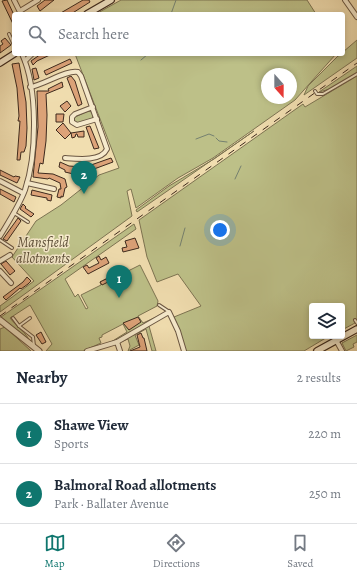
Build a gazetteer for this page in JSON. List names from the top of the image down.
{
  "parks": ["Mansfield allotments"],
  "north": "bottom",
  "page": {
    "search": "Search here",
    "pins": ["2", "1"],
    "heading": ["Nearby", "2 results"],
    "list": [
      {
        "mark": "1",
        "name": "Shawe View",
        "note": "Sports",
        "value": "220 m"
      },
      {
        "mark": "2",
        "name": "Balmoral Road allotments",
        "note": "Park · Ballater Avenue",
        "value": "250 m"
      }
    ],
    "nav": ["Map", "Directions", "Saved"]
  }
}
